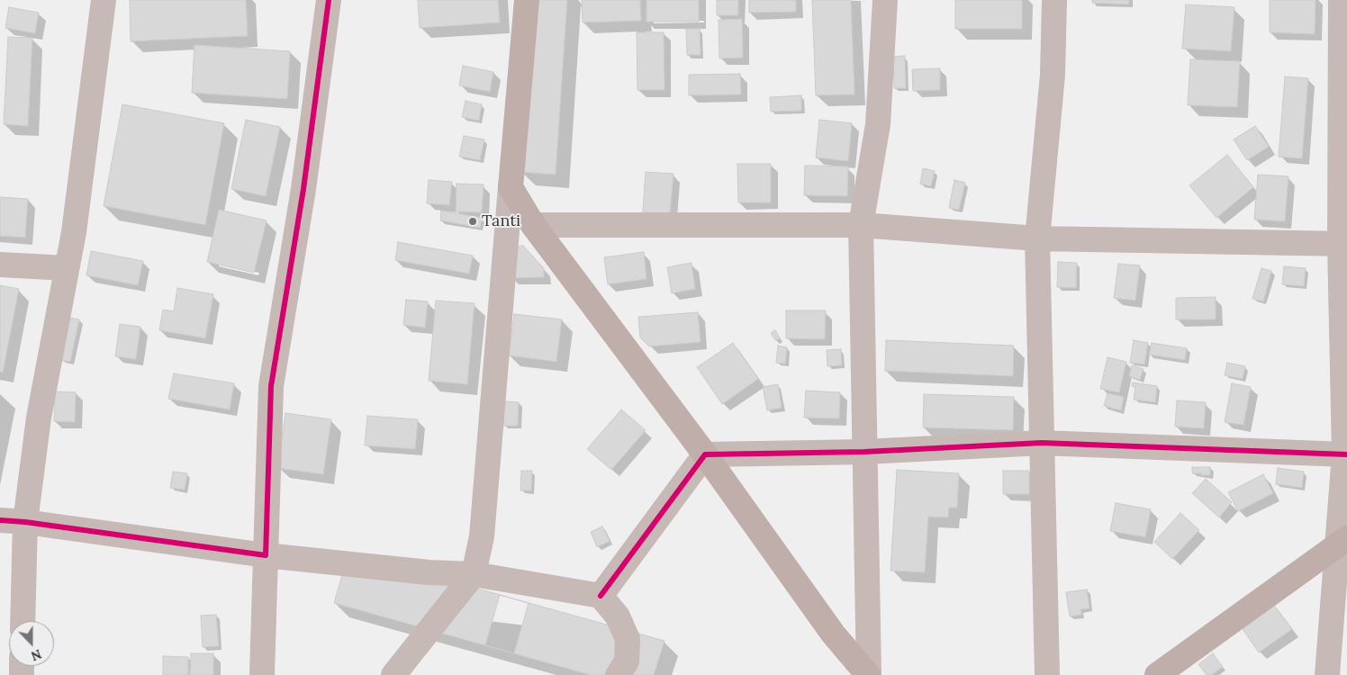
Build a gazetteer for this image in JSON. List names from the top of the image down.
{
  "places": ["Tanti"],
  "north": "bottom"
}
